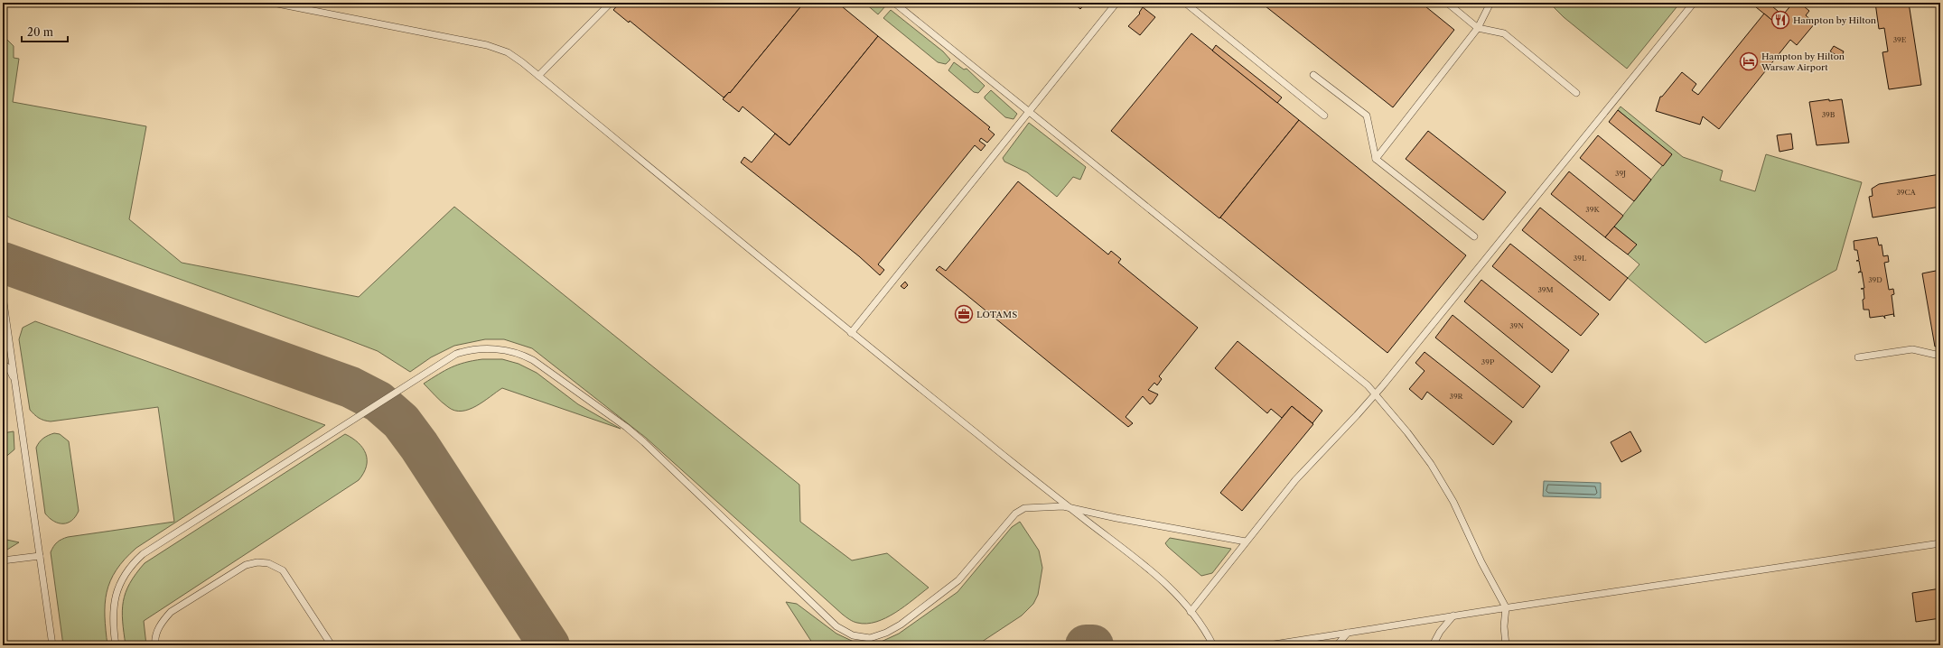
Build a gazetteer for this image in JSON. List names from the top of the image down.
{
  "places": {
    "restaurant": ["Hampton by Hilton"],
    "hotel": ["Hampton by Hilton Warsaw Airport"],
    "office": ["LOTAMS"]
  },
  "house_numbers": [
    "39E",
    "39B",
    "39J",
    "39CA",
    "39K",
    "39L",
    "39D",
    "39M",
    "39N",
    "39P",
    "39R"
  ],
  "scale_bar": "20 m"
}
